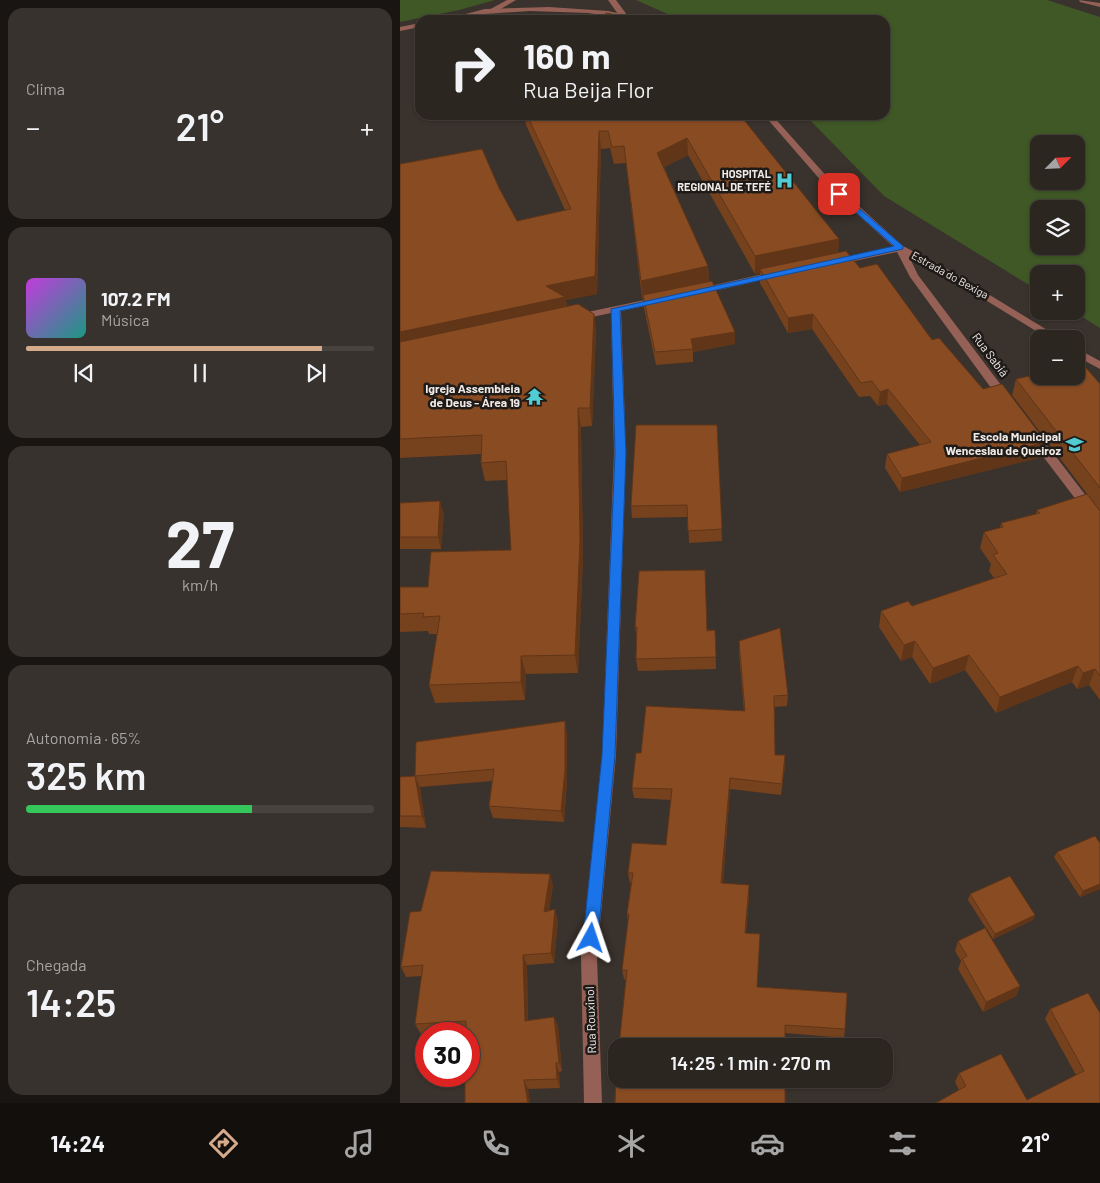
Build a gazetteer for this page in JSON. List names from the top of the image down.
{
  "streets": {
    "street": ["Estrada do Bexiga", "Rua Sabiá", "Rua Rouxinol"]
  },
  "crossings": [
    ["Estrada do Bexiga", "Rua Sabiá"]
  ],
  "places": {
    "hospital": ["HOSPITAL REGIONAL DE TEFÉ"],
    "temple": ["Igreja Assembleia de Deus - Área 19"],
    "school or university": ["Escola Municipal Wenceslau de Queiroz"]
  },
  "north": "top right",
  "page": {
    "tile": [
      "Clima",
      ["27", "km/h"],
      ["Autonomia · 65%", "325 km"],
      ["Chegada", "14:25"]
    ],
    "turn": ["160 m", "Rua Beija Flor"],
    "heat": ["−", "21°", "+"],
    "map_buttons": ["+", "−"],
    "song": ["107.2 FM", "Música"],
    "limit": "30",
    "trip": "14:25 · 1 min · 270 m",
    "tabs": ["14:24", "21°"]
  }
}
